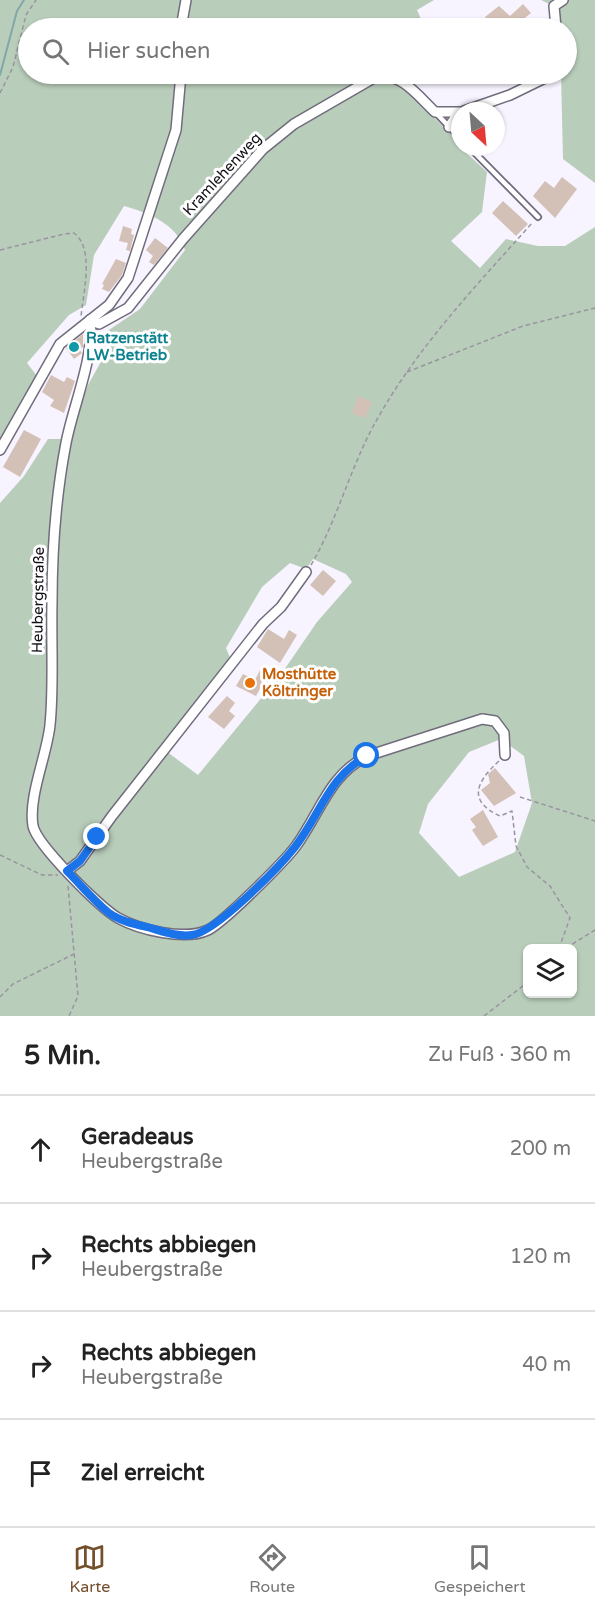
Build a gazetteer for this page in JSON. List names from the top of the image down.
{
  "streets": {
    "street": ["Kramlehenweg", "Heubergstraße"]
  },
  "crossings": [
    ["Kramlehenweg", "Heubergstraße"]
  ],
  "places": ["Ratzenstätt LW-Betrieb", "Mosthütte Költringer"],
  "north": "bottom right",
  "page": {
    "search": "Hier suchen",
    "heading": ["5 Min.", "Zu Fuß · 360 m"],
    "list": [
      ["Geradeaus", "Heubergstraße", "200 m"],
      ["Rechts abbiegen", "Heubergstraße", "120 m"],
      ["Rechts abbiegen", "Heubergstraße", "40 m"],
      "Ziel erreicht"
    ],
    "nav": ["Karte", "Route", "Gespeichert"]
  }
}
